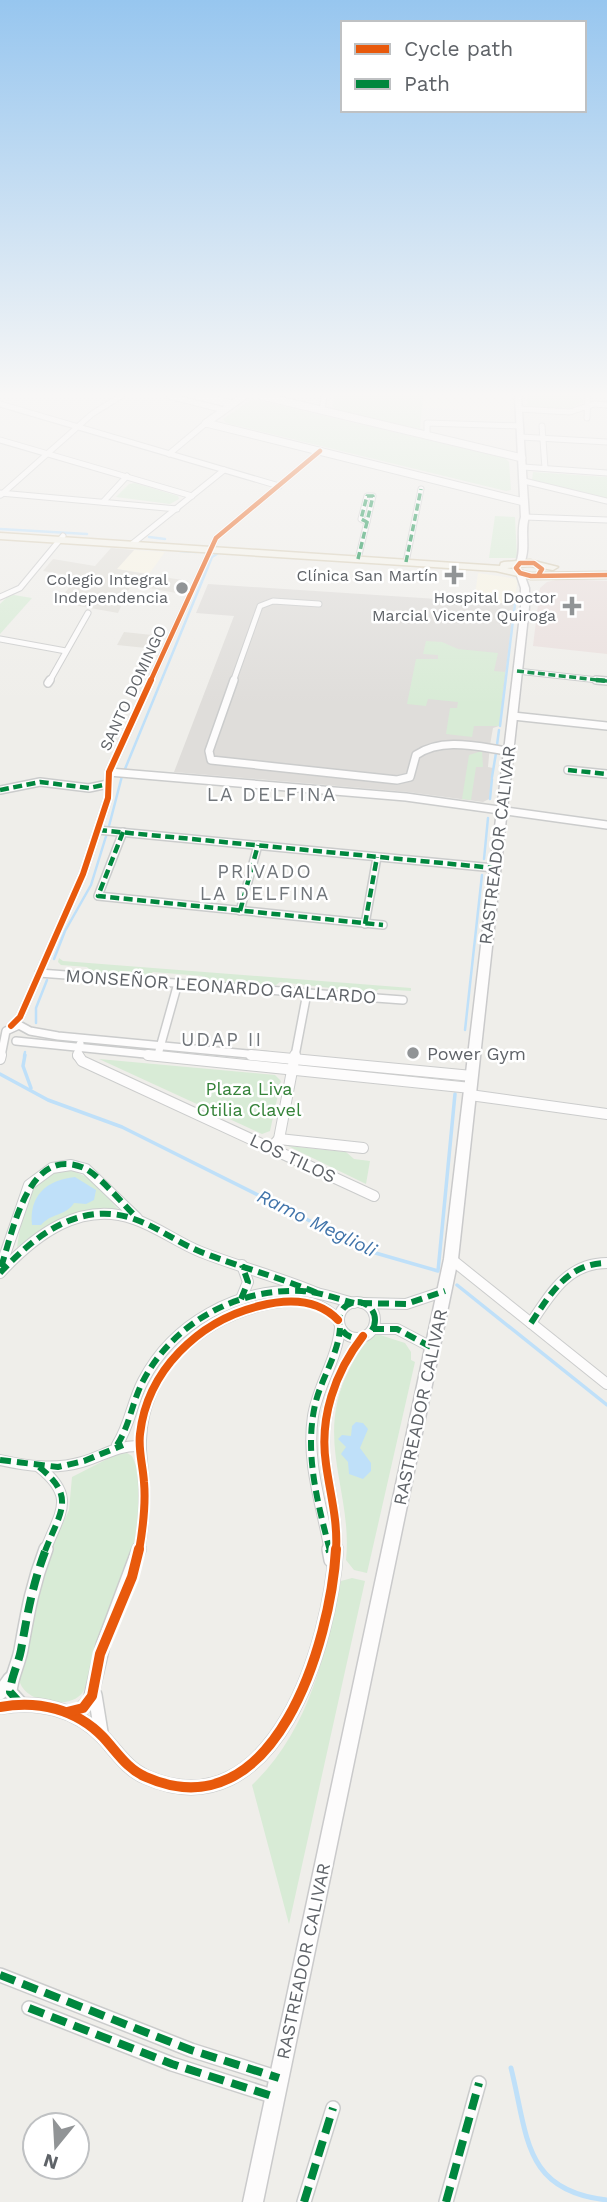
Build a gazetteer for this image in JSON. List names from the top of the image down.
{
  "streets": {
    "main road": ["RASTREADOR CALIVAR"],
    "street": ["SANTO DOMINGO", "MONSEÑOR LEONARDO GALLARDO", "LOS TILOS"]
  },
  "crossings": [
    ["SANTO DOMINGO", "MONSEÑOR LEONARDO GALLARDO"]
  ],
  "districts": ["LA DELFINA", "PRIVADO LA DELFINA", "UDAP II"],
  "water": ["Ramo Meglioli"],
  "parks": ["Plaza Liva Otilia Clavel"],
  "places": {
    "health": ["Clínica San Martín", "Hospital Doctor Marcial Vicente Quiroga"],
    "other": ["Colegio Integral Independencia", "Power Gym"]
  },
  "legend": ["Cycle path", "Path"],
  "north": "bottom"
}
